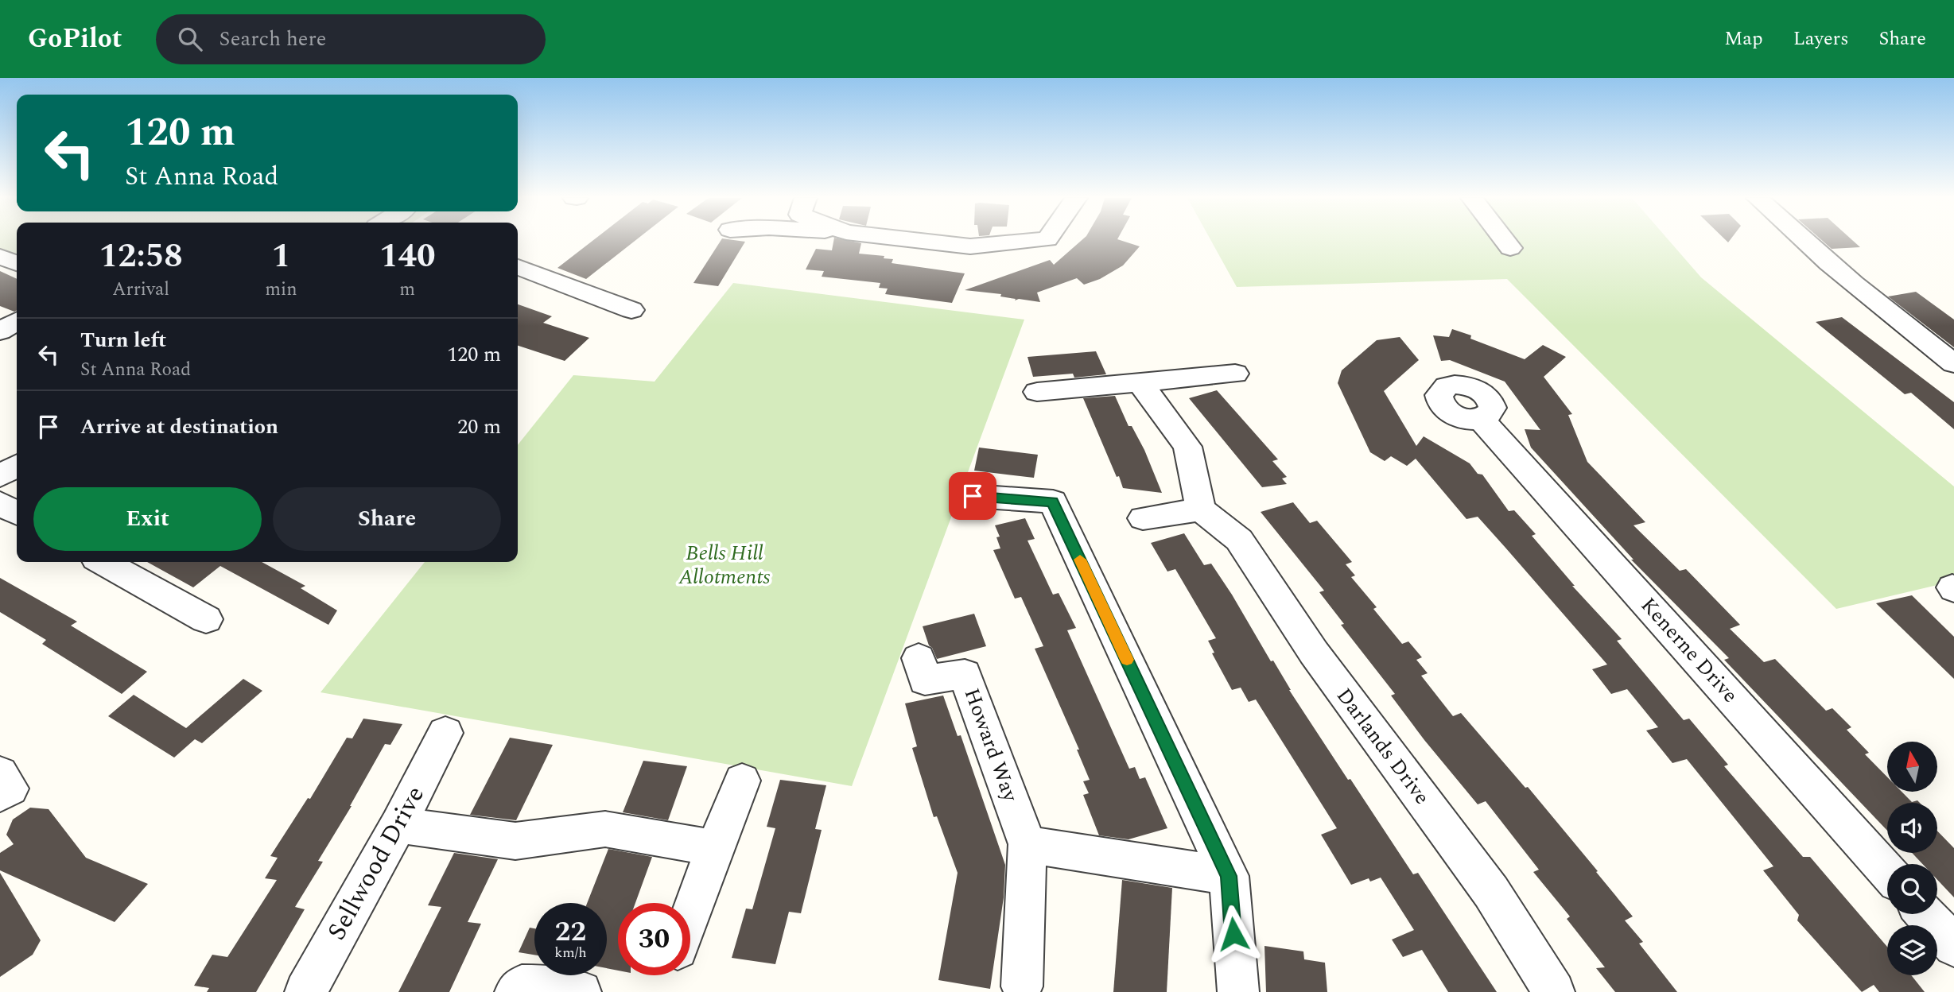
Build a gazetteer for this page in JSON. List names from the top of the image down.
{
  "streets": {
    "street": [
      "Kenerne Drive",
      "Howard Way",
      "Darlands Drive",
      "Sellwood Drive"
    ]
  },
  "parks": ["Bells Hill Allotments"],
  "north": "top",
  "page": {
    "header": "GoPilot",
    "search": "Search here",
    "nav": ["Map", "Layers", "Share"],
    "turn": ["120 m", "St Anna Road"],
    "eta": [
      "12:58",
      "Arrival",
      "1",
      "min",
      "140",
      "m"
    ],
    "list": [
      {
        "name": "Turn left",
        "note": "St Anna Road",
        "value": "120 m"
      },
      {
        "name": "Arrive at destination",
        "value": "20 m"
      }
    ],
    "buttons": ["Exit", "Share"],
    "speed": "22 km/h",
    "limit": "30"
  }
}
